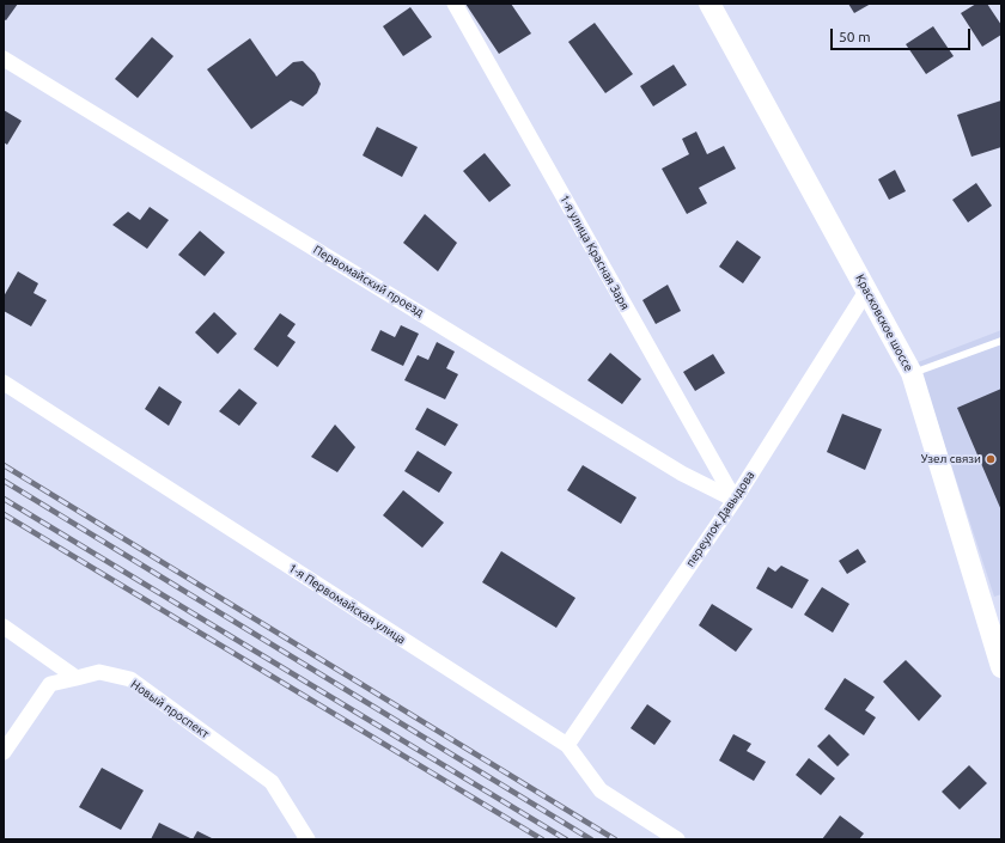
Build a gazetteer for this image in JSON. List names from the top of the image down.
{
  "streets": {
    "main road": ["Красковское шоссе"],
    "street": [
      "1-я улица Красная Заря",
      "Первомайский проезд",
      "переулок Давыдова",
      "1-я Первомайская улица",
      "Новый проспект"
    ]
  },
  "crossings": [
    ["1-я улица Красная Заря", "Первомайский проезд"],
    ["1-я улица Красная Заря", "переулок Давыдова"],
    ["Первомайский проезд", "переулок Давыдова"],
    ["Красковское шоссе", "переулок Давыдова"],
    ["переулок Давыдова", "1-я Первомайская улица"]
  ],
  "places": ["Узел связи"],
  "scale_bar": "50 m"
}
